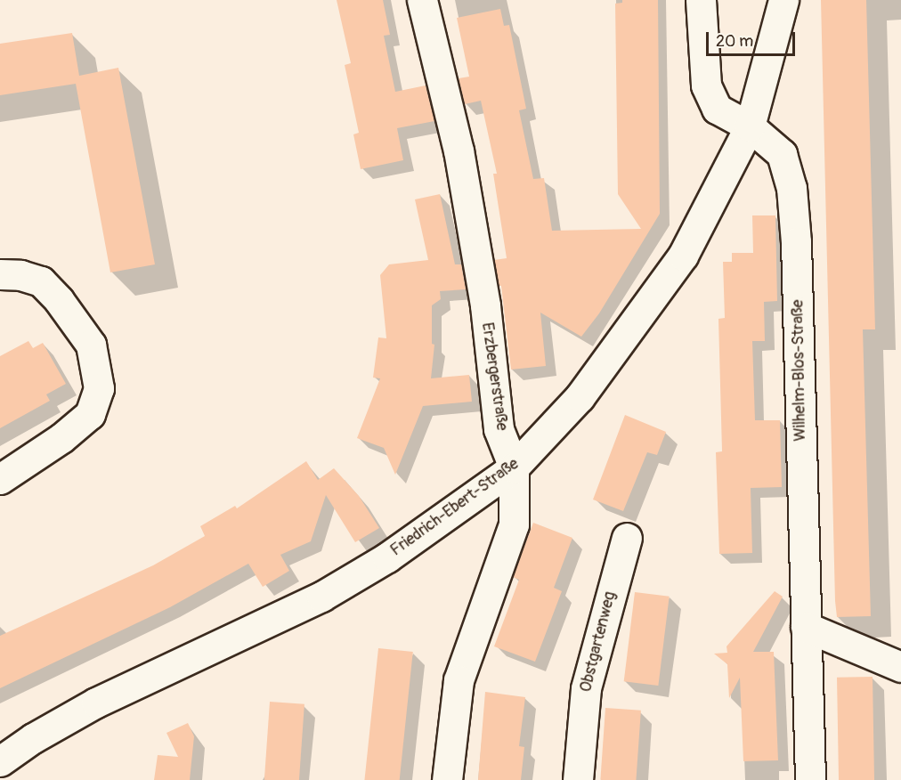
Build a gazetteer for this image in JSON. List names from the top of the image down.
{
  "streets": {
    "street": [
      "Wilhelm-Blos-Straße",
      "Erzbergerstraße",
      "Friedrich-Ebert-Straße",
      "Obstgartenweg"
    ]
  },
  "crossings": [
    ["Wilhelm-Blos-Straße", "Friedrich-Ebert-Straße"],
    ["Erzbergerstraße", "Friedrich-Ebert-Straße"]
  ],
  "scale_bar": "20 m"
}
